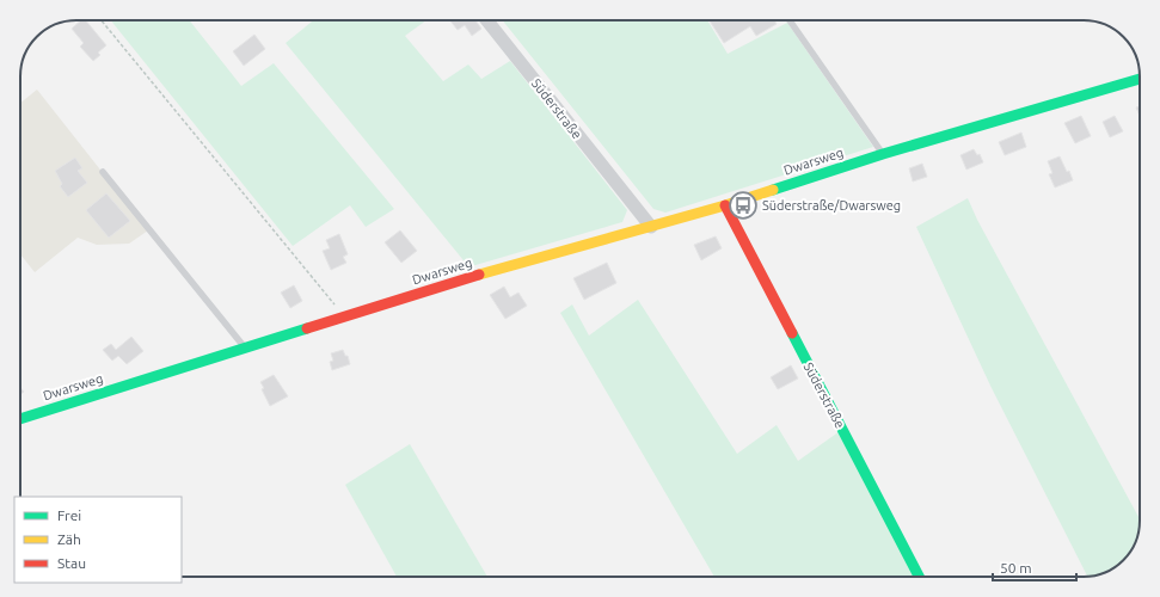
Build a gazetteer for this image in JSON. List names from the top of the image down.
{
  "streets": {
    "street": ["Süderstraße", "Dwarsweg"]
  },
  "crossings": [
    ["Süderstraße", "Dwarsweg"]
  ],
  "places": {
    "bus stop": ["Süderstraße/Dwarsweg"]
  },
  "legend": ["Frei", "Zäh", "Stau"],
  "scale_bar": "50 m"
}
